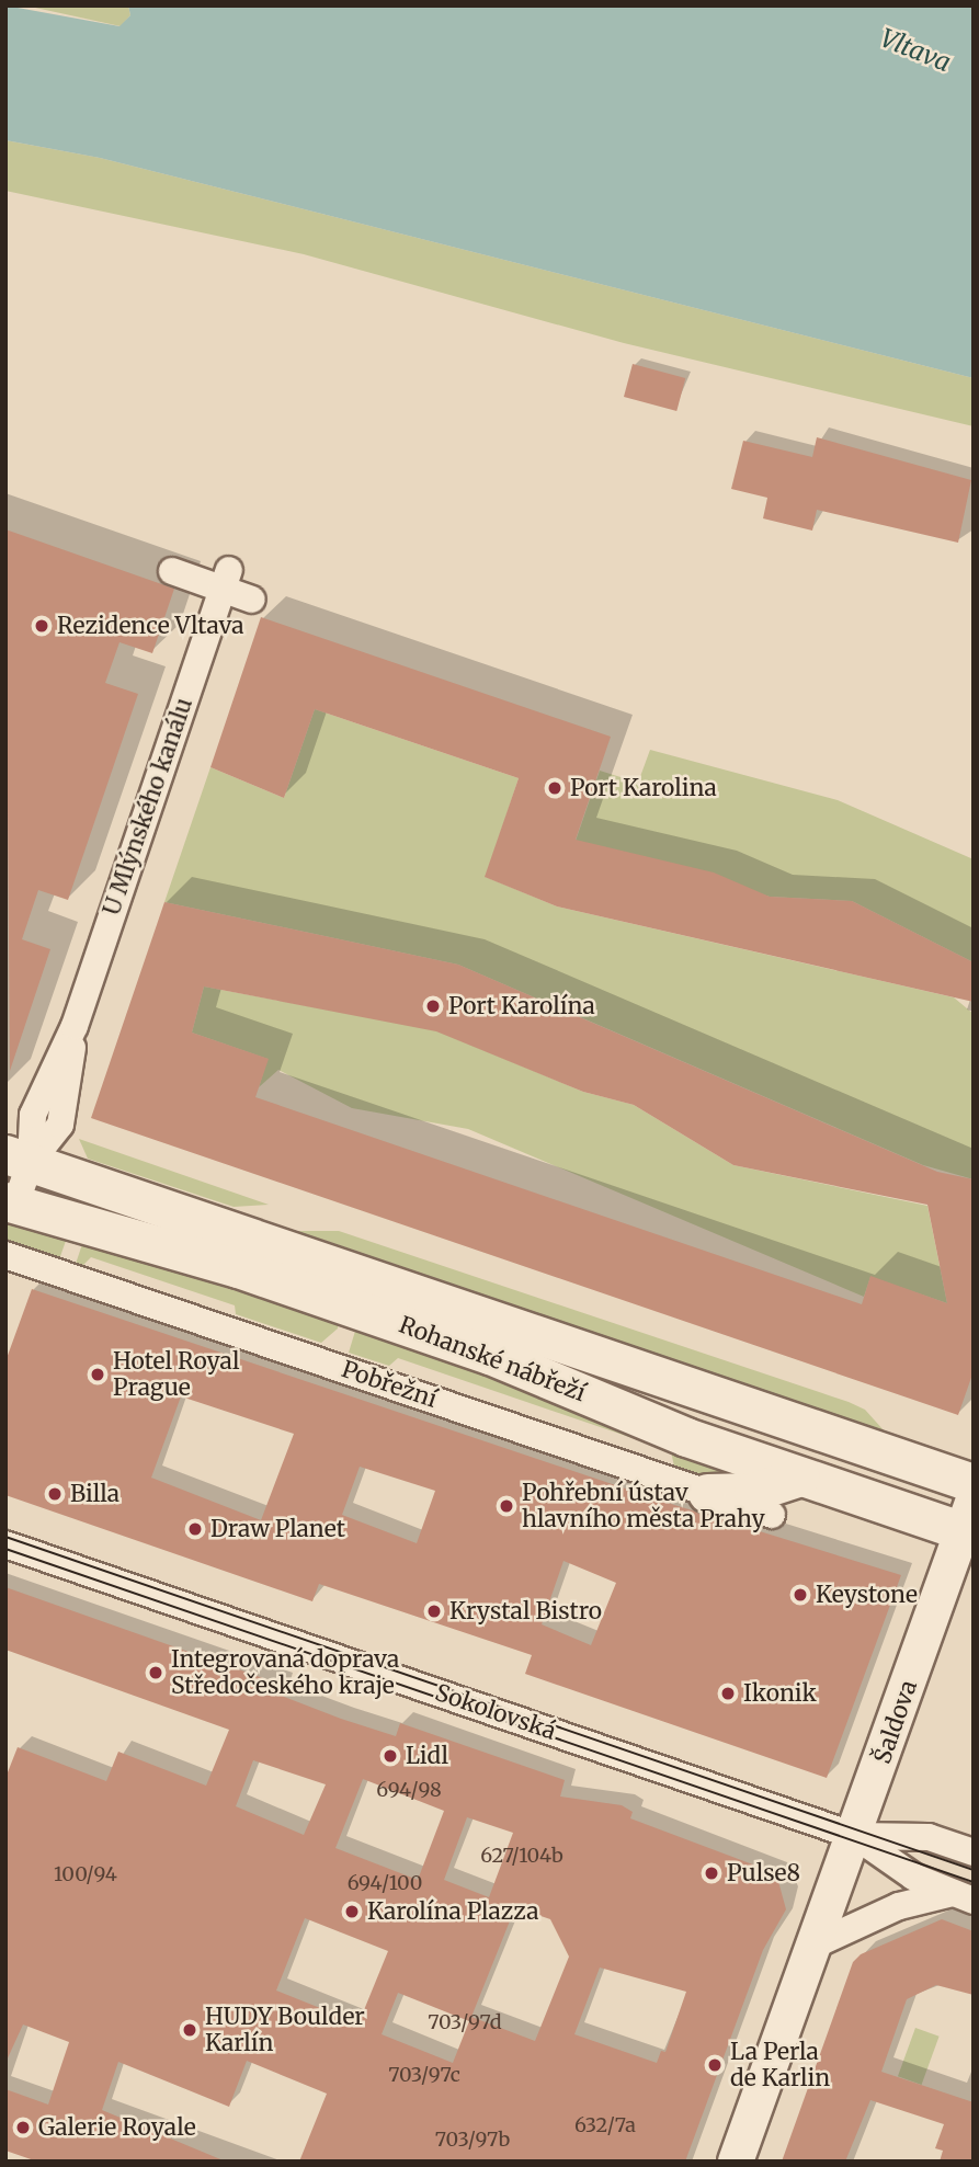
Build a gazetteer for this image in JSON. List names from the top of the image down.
{
  "streets": {
    "main road": ["Rohanské nábřeží"],
    "street": [
      "U Mlýnského kanálu",
      "Pobřežní",
      "Sokolovská",
      "Šaldova"
    ]
  },
  "crossings": [
    ["U Mlýnského kanálu", "Rohanské nábřeží"],
    ["Rohanské nábřeží", "Šaldova"],
    ["Sokolovská", "Šaldova"]
  ],
  "water": ["Vltava"],
  "places": [
    "Rezidence Vltava",
    "Port Karolina",
    "Port Karolína",
    "Hotel Royal Prague",
    "Billa",
    "Pohřební ústav hlavního města Prahy",
    "Draw Planet",
    "Keystone",
    "Krystal Bistro",
    "Integrovaná doprava Středočeského kraje",
    "Ikonik",
    "Lidl",
    "Pulse8",
    "Karolína Plazza",
    "HUDY Boulder Karlín",
    "La Perla de Karlin",
    "Galerie Royale"
  ],
  "house_numbers": [
    "694/98",
    "627/104b",
    "100/94",
    "694/100",
    "703/97d",
    "703/97c",
    "632/7a",
    "703/97b"
  ]
}
